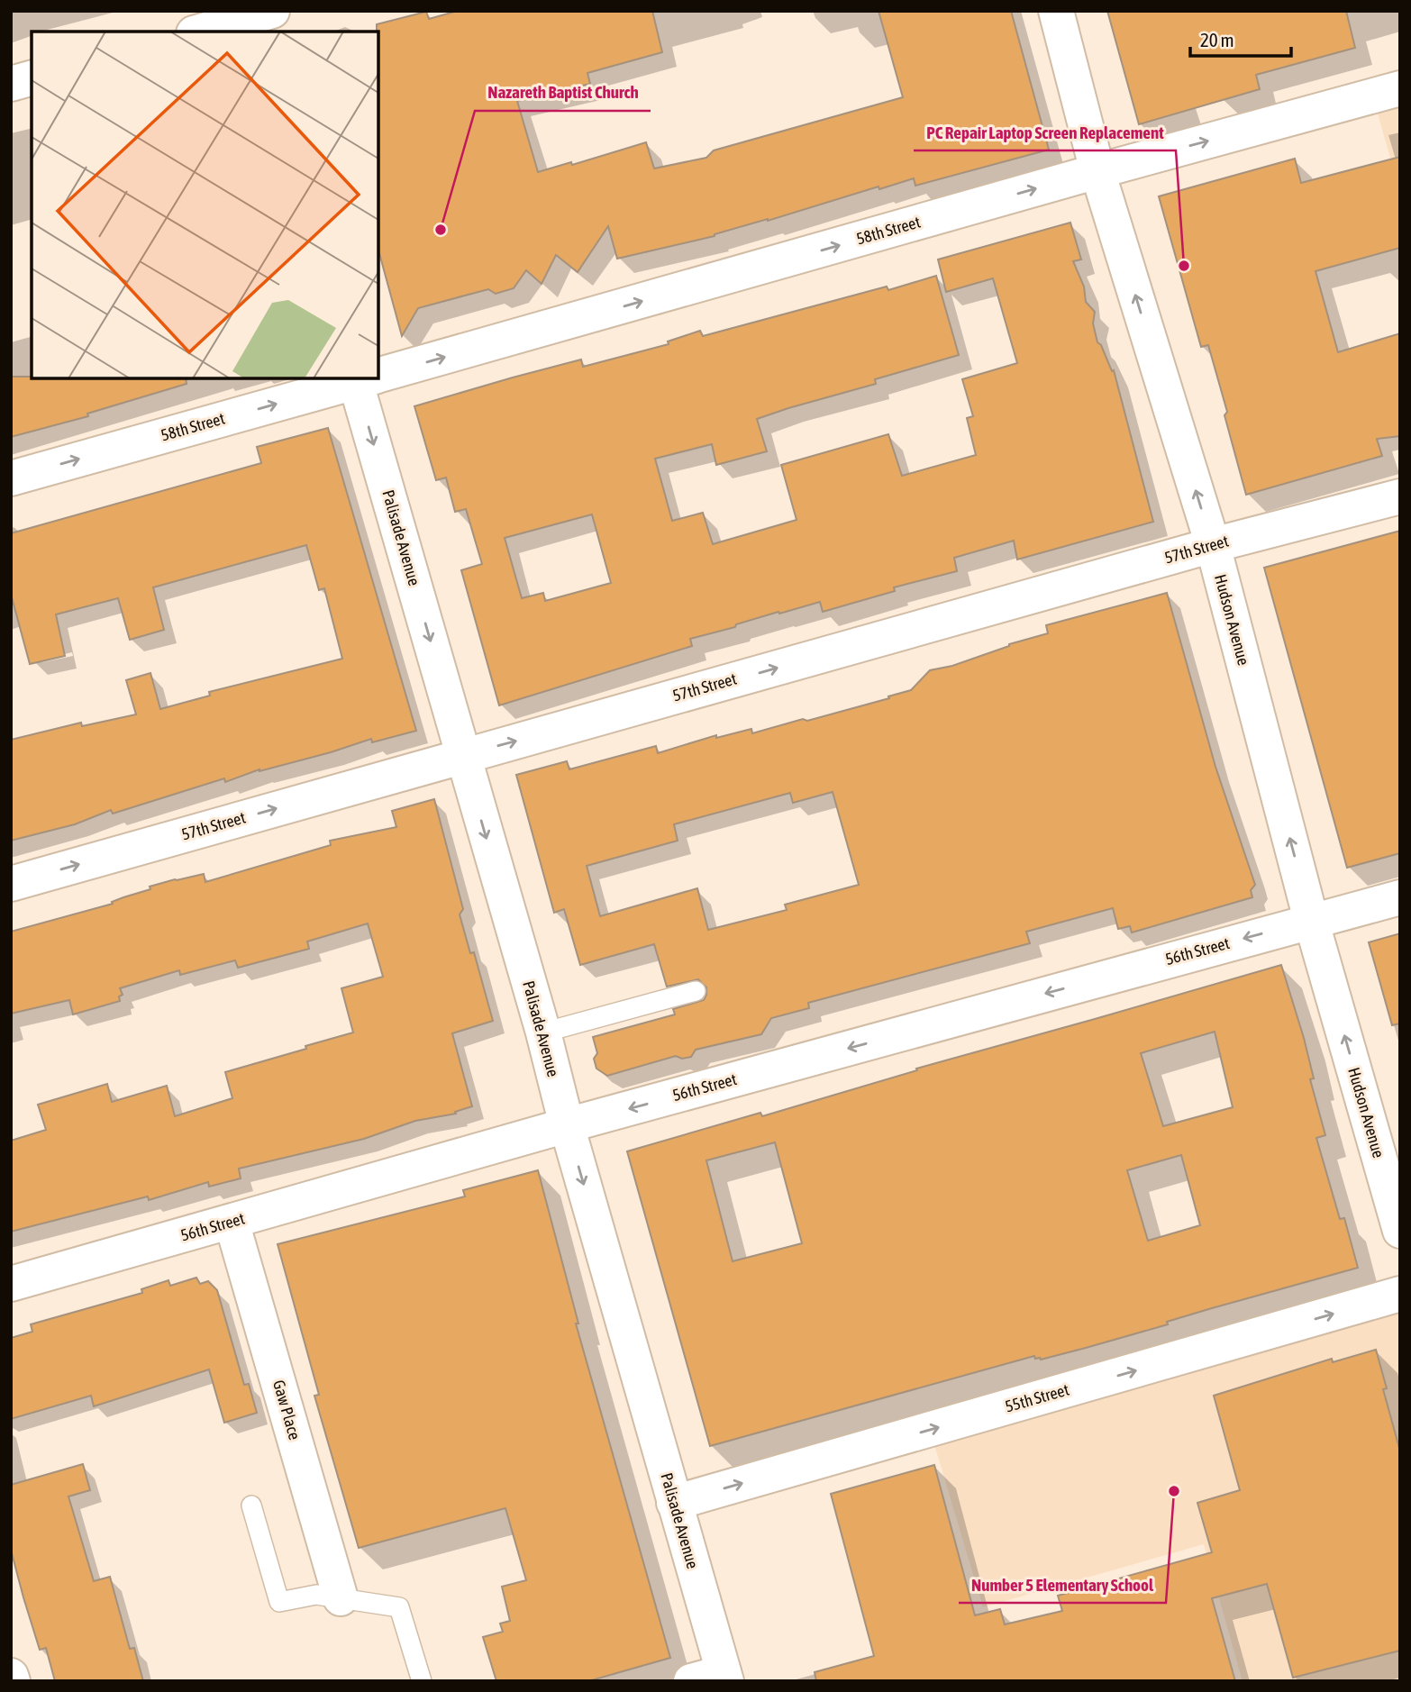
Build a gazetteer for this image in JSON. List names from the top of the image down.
{
  "streets": {
    "street": [
      "58th Street",
      "Palisade Avenue",
      "57th Street",
      "Hudson Avenue",
      "56th Street",
      "55th Street",
      "Gaw Place"
    ]
  },
  "crossings": [
    ["58th Street", "Palisade Avenue"],
    ["58th Street", "Hudson Avenue"],
    ["Palisade Avenue", "57th Street"],
    ["Palisade Avenue", "56th Street"],
    ["Palisade Avenue", "55th Street"],
    ["57th Street", "Hudson Avenue"],
    ["Hudson Avenue", "56th Street"],
    ["56th Street", "Gaw Place"]
  ],
  "one_way": [
    "58th Street",
    "Palisade Avenue",
    "57th Street",
    "Hudson Avenue",
    "56th Street",
    "55th Street"
  ],
  "places": ["Nazareth Baptist Church", "PC Repair Laptop Screen Replacement", "Number 5 Elementary School"],
  "scale_bar": "20 m"
}
